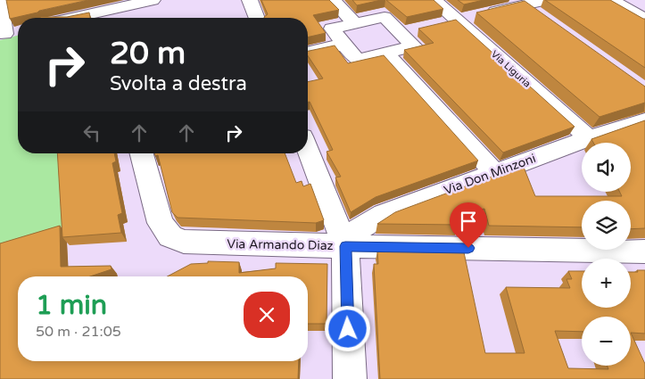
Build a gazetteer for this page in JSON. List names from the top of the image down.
{
  "streets": {
    "street": ["Via Liguria", "Via Don Minzoni", "Via Armando Diaz"]
  },
  "crossings": [
    ["Via Liguria", "Via Don Minzoni"],
    ["Via Don Minzoni", "Via Armando Diaz"]
  ],
  "page": {
    "turn": ["20 m", "Svolta a destra"],
    "map_buttons": ["+", "−"],
    "heading": ["1 min", "50 m · 21:05"]
  }
}
